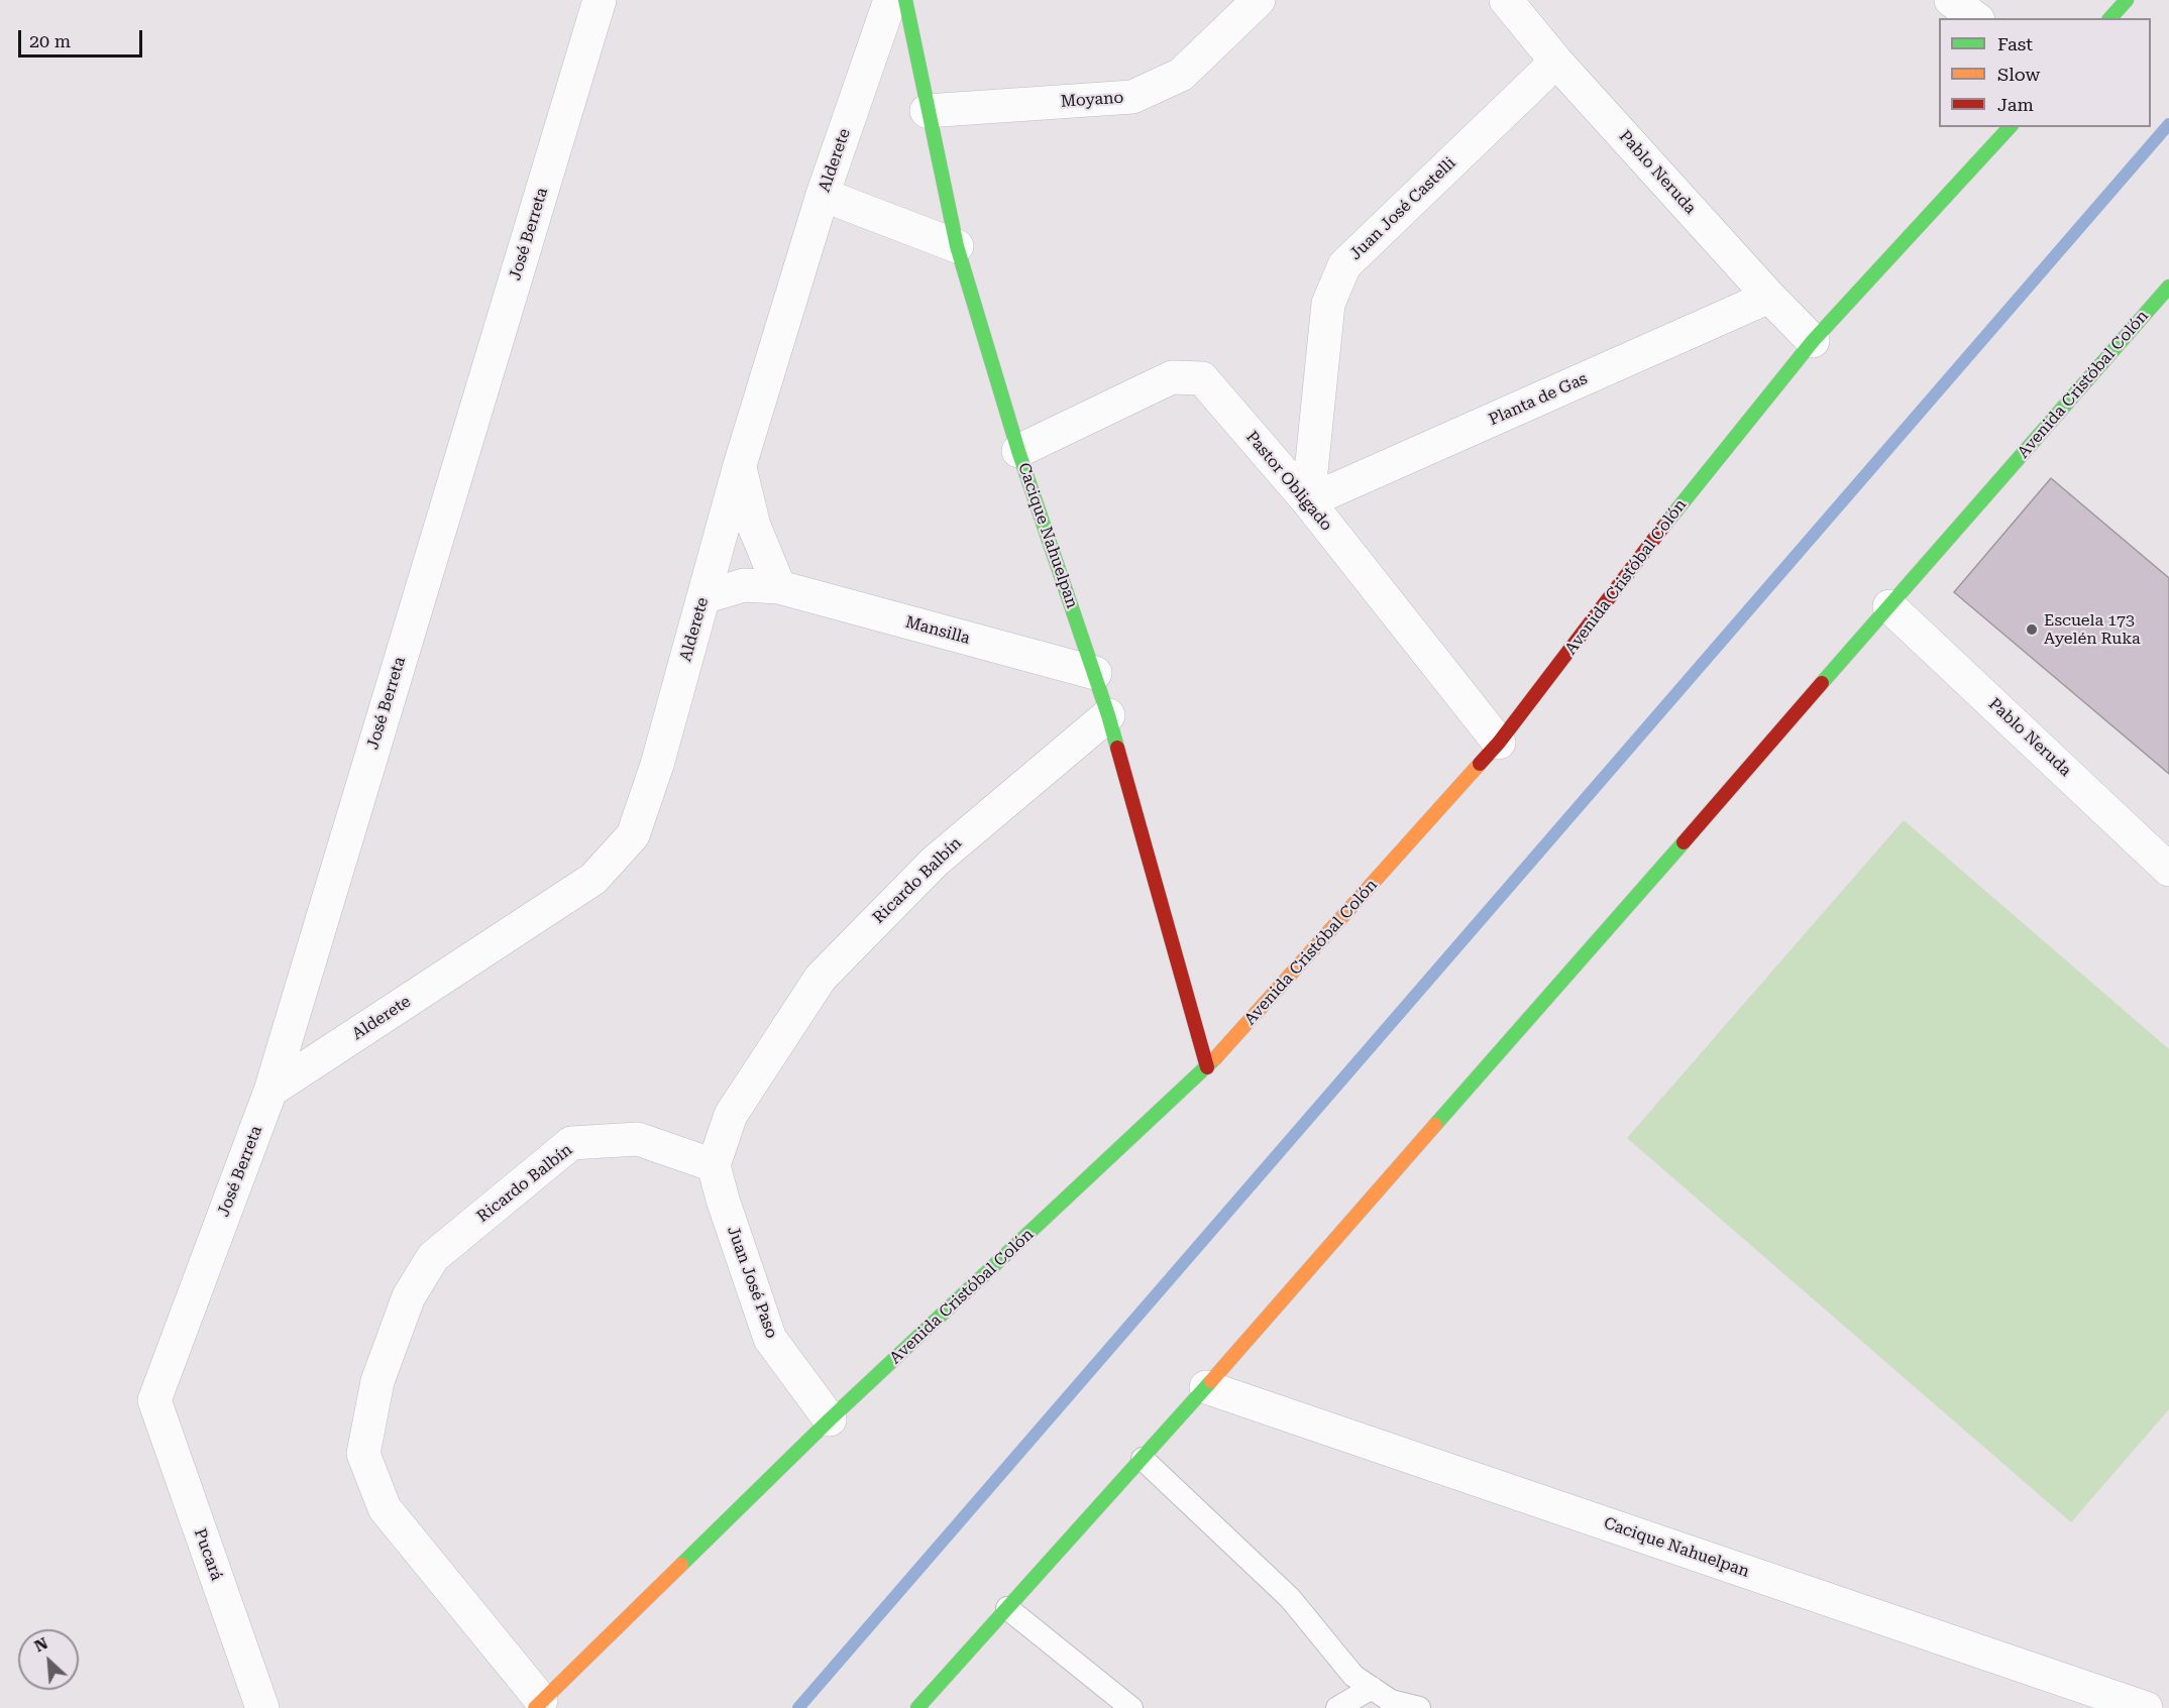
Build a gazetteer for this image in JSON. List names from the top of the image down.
{
  "streets": {
    "street": [
      "Moyano",
      "Alderete",
      "Pablo Neruda",
      "Juan José Castelli",
      "José Berreta",
      "Avenida Cristóbal Colón",
      "Planta de Gas",
      "Pastor Obligado",
      "Cacique Nahuelpan",
      "Mansilla",
      "Ricardo Balbín",
      "Juan José Paso",
      "Pucará"
    ]
  },
  "crossings": [
    ["Moyano", "Cacique Nahuelpan"],
    ["Alderete", "José Berreta"],
    ["Alderete", "Mansilla"],
    ["Pablo Neruda", "Juan José Castelli"],
    ["Pablo Neruda", "Avenida Cristóbal Colón"],
    ["Pablo Neruda", "Planta de Gas"],
    ["Juan José Castelli", "Planta de Gas"],
    ["Juan José Castelli", "Pastor Obligado"],
    ["José Berreta", "Pucará"],
    ["Avenida Cristóbal Colón", "Pastor Obligado"],
    ["Avenida Cristóbal Colón", "Cacique Nahuelpan"],
    ["Avenida Cristóbal Colón", "Ricardo Balbín"],
    ["Avenida Cristóbal Colón", "Juan José Paso"],
    ["Planta de Gas", "Pastor Obligado"],
    ["Pastor Obligado", "Cacique Nahuelpan"],
    ["Cacique Nahuelpan", "Mansilla"],
    ["Cacique Nahuelpan", "Ricardo Balbín"],
    ["Ricardo Balbín", "Juan José Paso"]
  ],
  "places": ["Escuela 173 Ayelén Ruka"],
  "legend": ["Fast", "Slow", "Jam"],
  "scale_bar": "20 m",
  "north": "top left"
}
